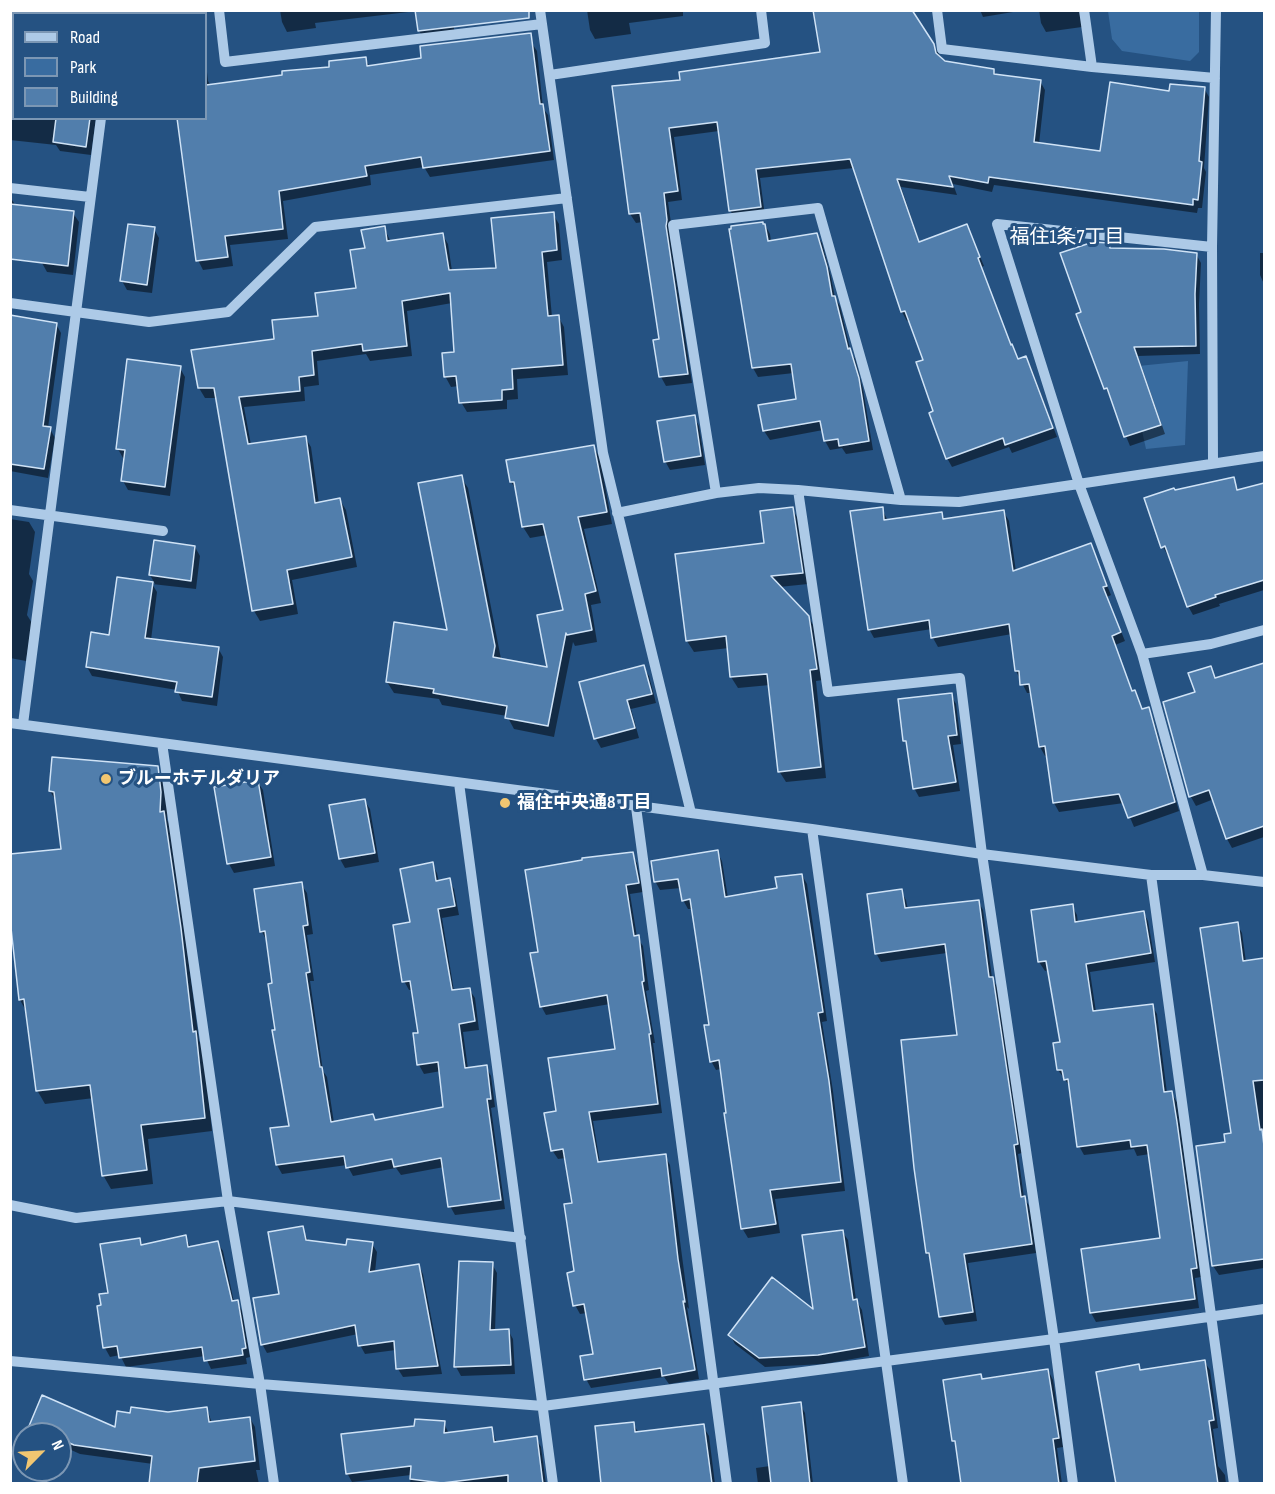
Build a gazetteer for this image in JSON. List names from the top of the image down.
{
  "districts": ["福住1条7丁目"],
  "places": ["ブルーホテルダリア", "福住中央通8丁目"],
  "legend": ["Road", "Park", "Building"],
  "north": "top right"
}
